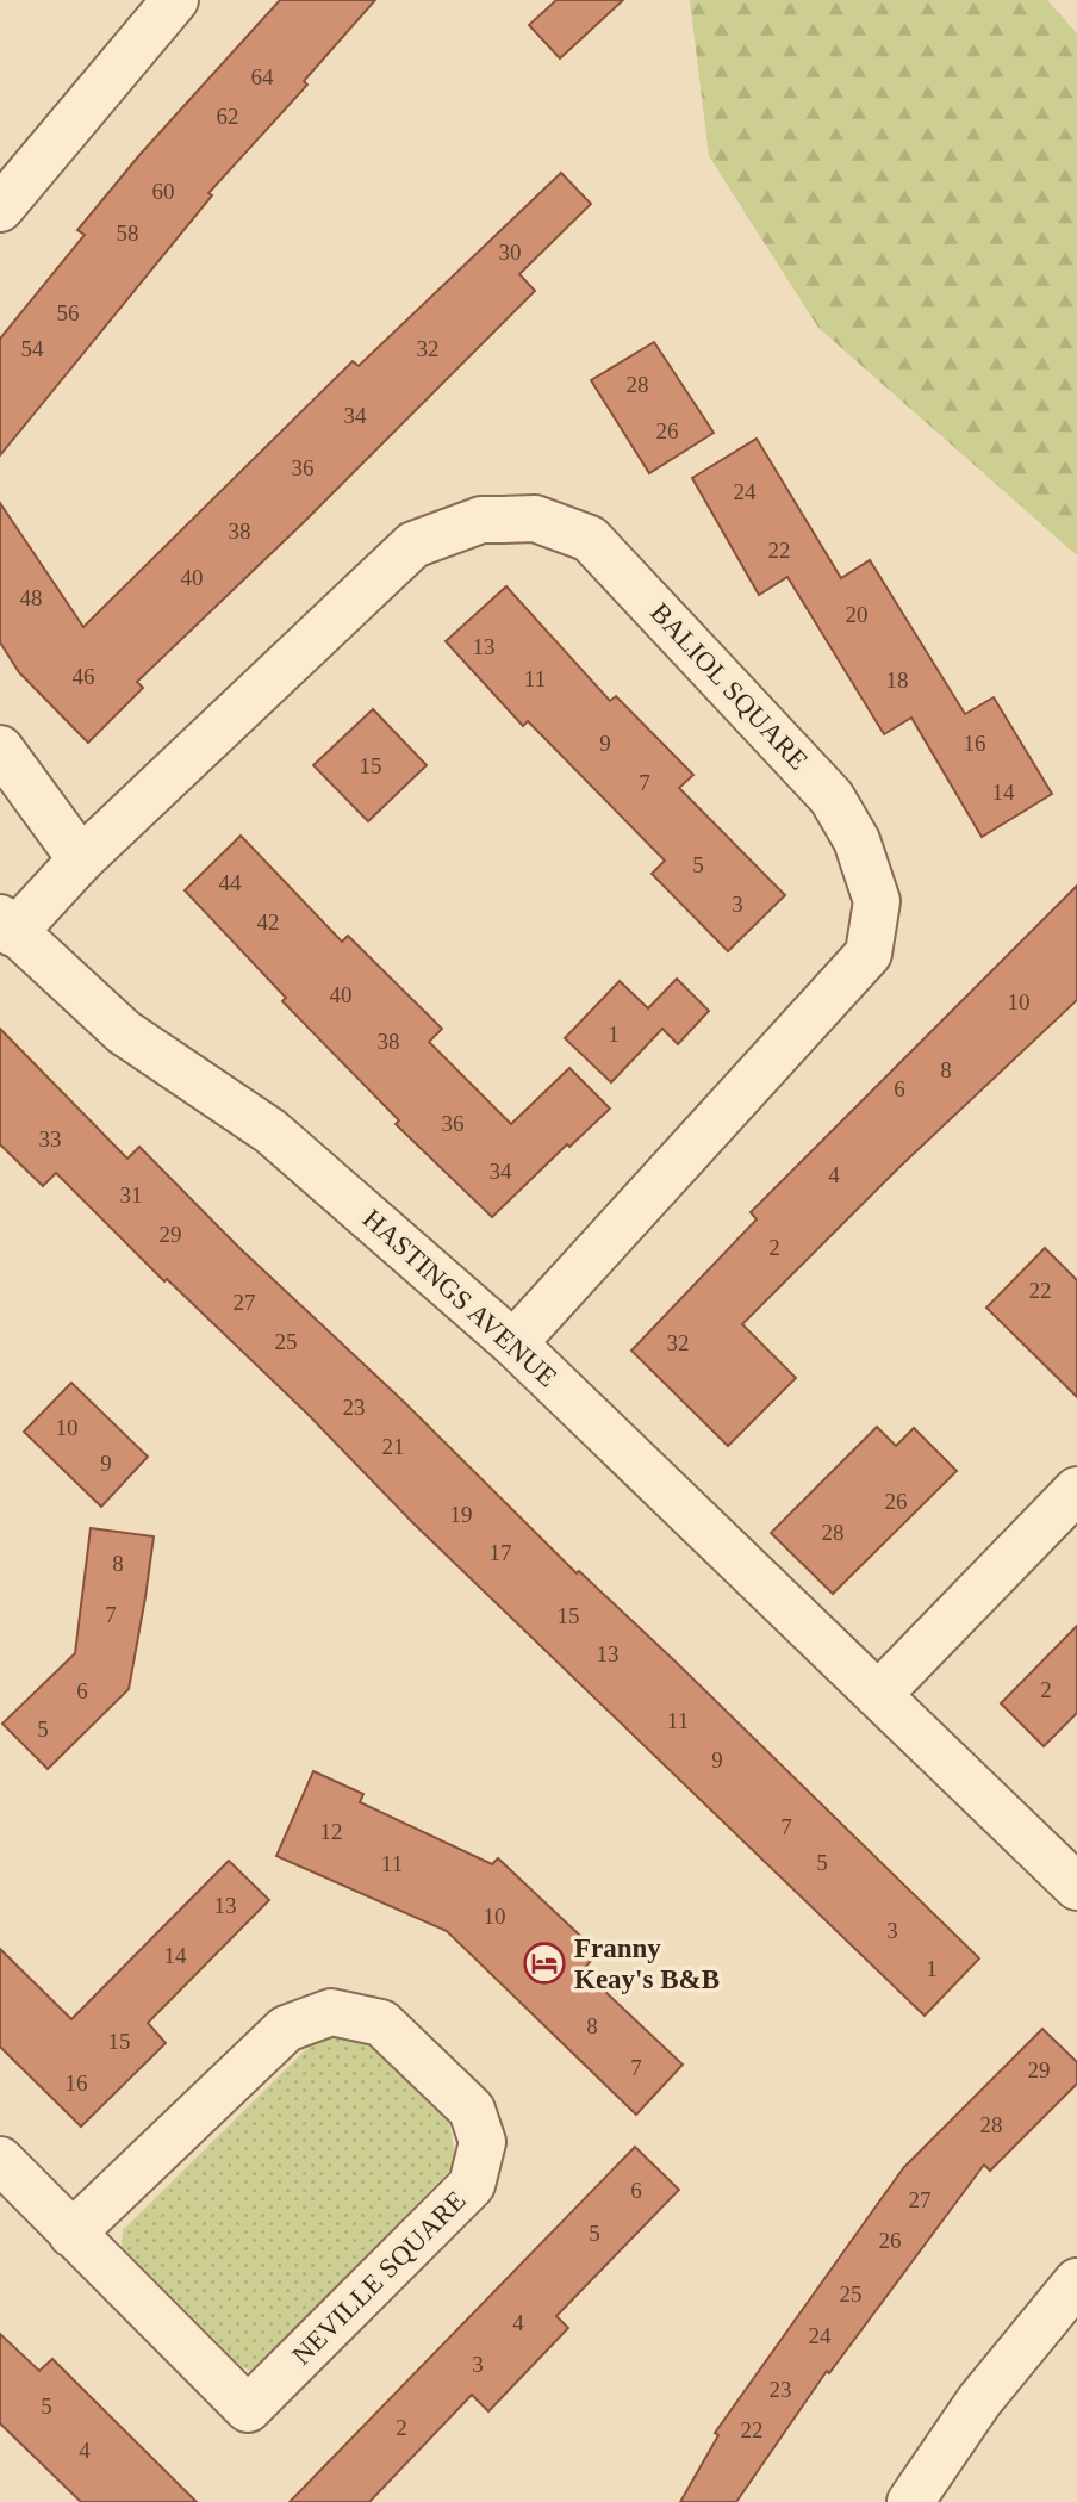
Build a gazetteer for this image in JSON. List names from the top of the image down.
{
  "streets": {
    "street": ["BALIOL SQUARE", "HASTINGS AVENUE", "NEVILLE SQUARE"]
  },
  "crossings": [
    ["BALIOL SQUARE", "HASTINGS AVENUE"]
  ],
  "places": {
    "hotel": ["Franny Keay's B&B"]
  },
  "house_numbers": [
    "64",
    "62",
    "60",
    "58",
    "30",
    "56",
    "54",
    "32",
    "28",
    "34",
    "26",
    "36",
    "24",
    "38",
    "22",
    "40",
    "48",
    "20",
    "13",
    "46",
    "11",
    "18",
    "9",
    "16",
    "15",
    "7",
    "14",
    "5",
    "44",
    "3",
    "42",
    "40",
    "10",
    "1",
    "38",
    "8",
    "6",
    "36",
    "33",
    "34",
    "4",
    "31",
    "29",
    "2",
    "22",
    "27",
    "25",
    "32",
    "23",
    "10",
    "21",
    "9",
    "26",
    "19",
    "28",
    "17",
    "8",
    "7",
    "15",
    "13",
    "2",
    "6",
    "11",
    "5",
    "9",
    "7",
    "12",
    "5",
    "11",
    "13",
    "10",
    "3",
    "14",
    "1",
    "8",
    "15",
    "7",
    "29",
    "16",
    "28",
    "6",
    "27",
    "5",
    "26",
    "25",
    "4",
    "24",
    "3",
    "23",
    "5",
    "2",
    "22",
    "4"
  ]
}
